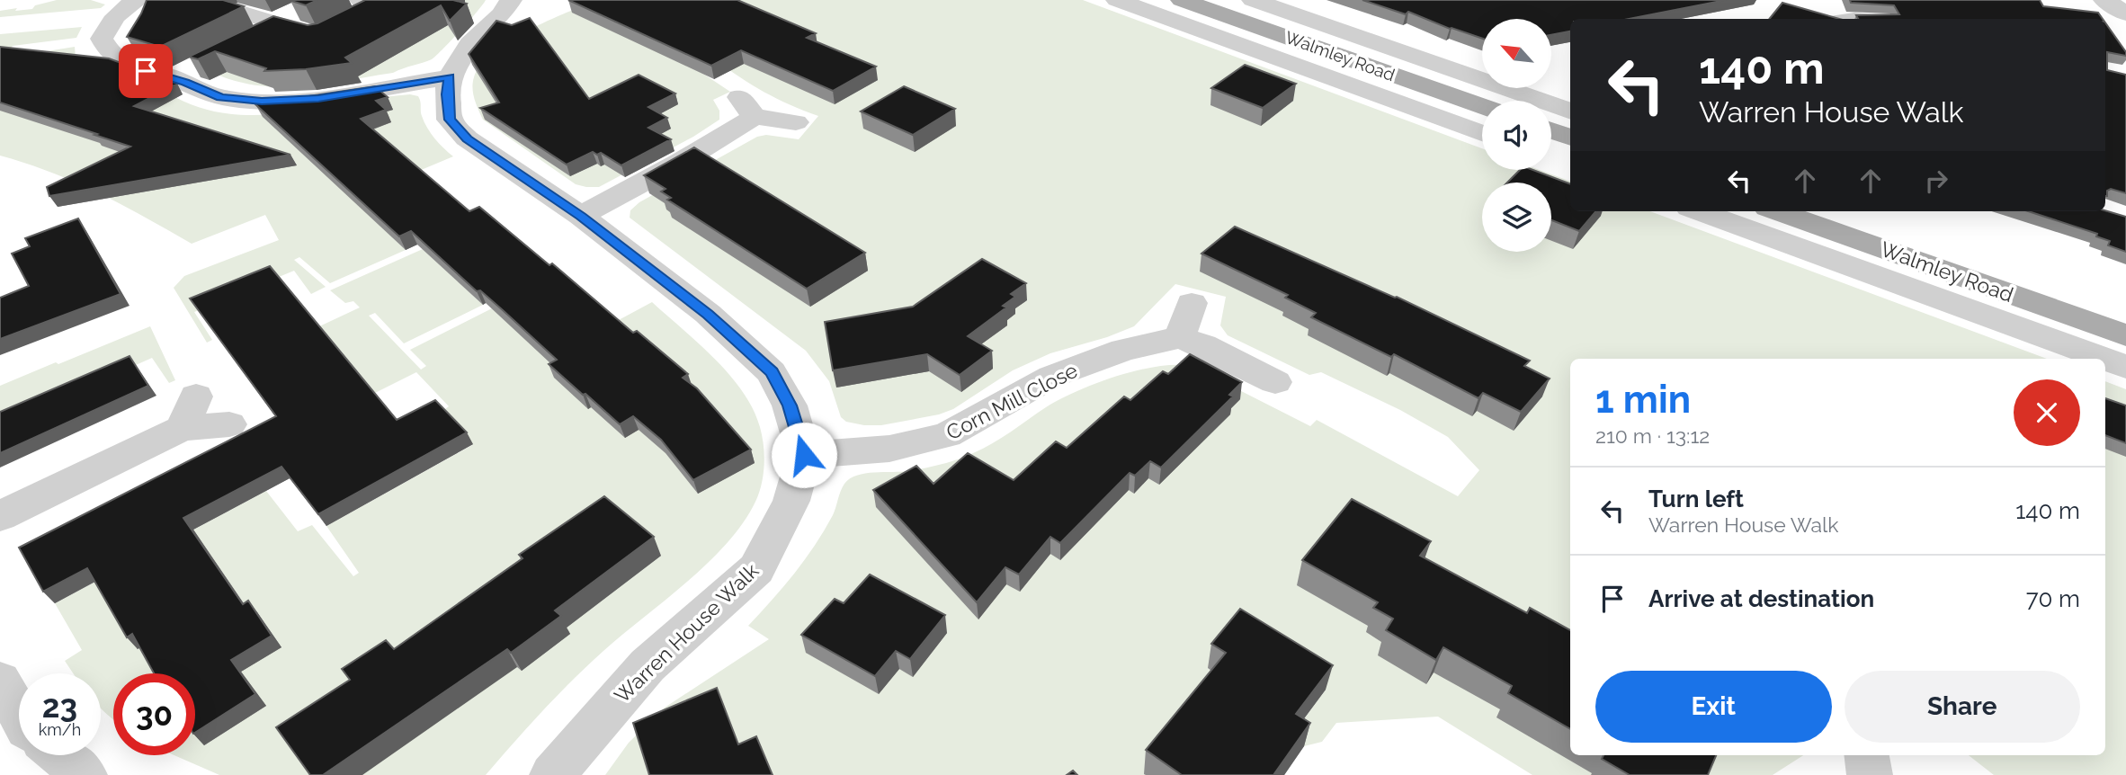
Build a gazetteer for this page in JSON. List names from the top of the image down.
{
  "streets": {
    "main road": ["Walmley Road"],
    "street": ["Corn Mill Close", "Warren House Walk"]
  },
  "crossings": [
    ["Corn Mill Close", "Warren House Walk"]
  ],
  "north": "top left",
  "page": {
    "turn": ["140 m", "Warren House Walk"],
    "heading": ["1 min", "210 m · 13:12"],
    "list": [
      {
        "name": "Turn left",
        "note": "Warren House Walk",
        "value": "140 m"
      },
      {
        "name": "Arrive at destination",
        "value": "70 m"
      }
    ],
    "buttons": ["Exit", "Share"],
    "speed": "23 km/h",
    "limit": "30"
  }
}
